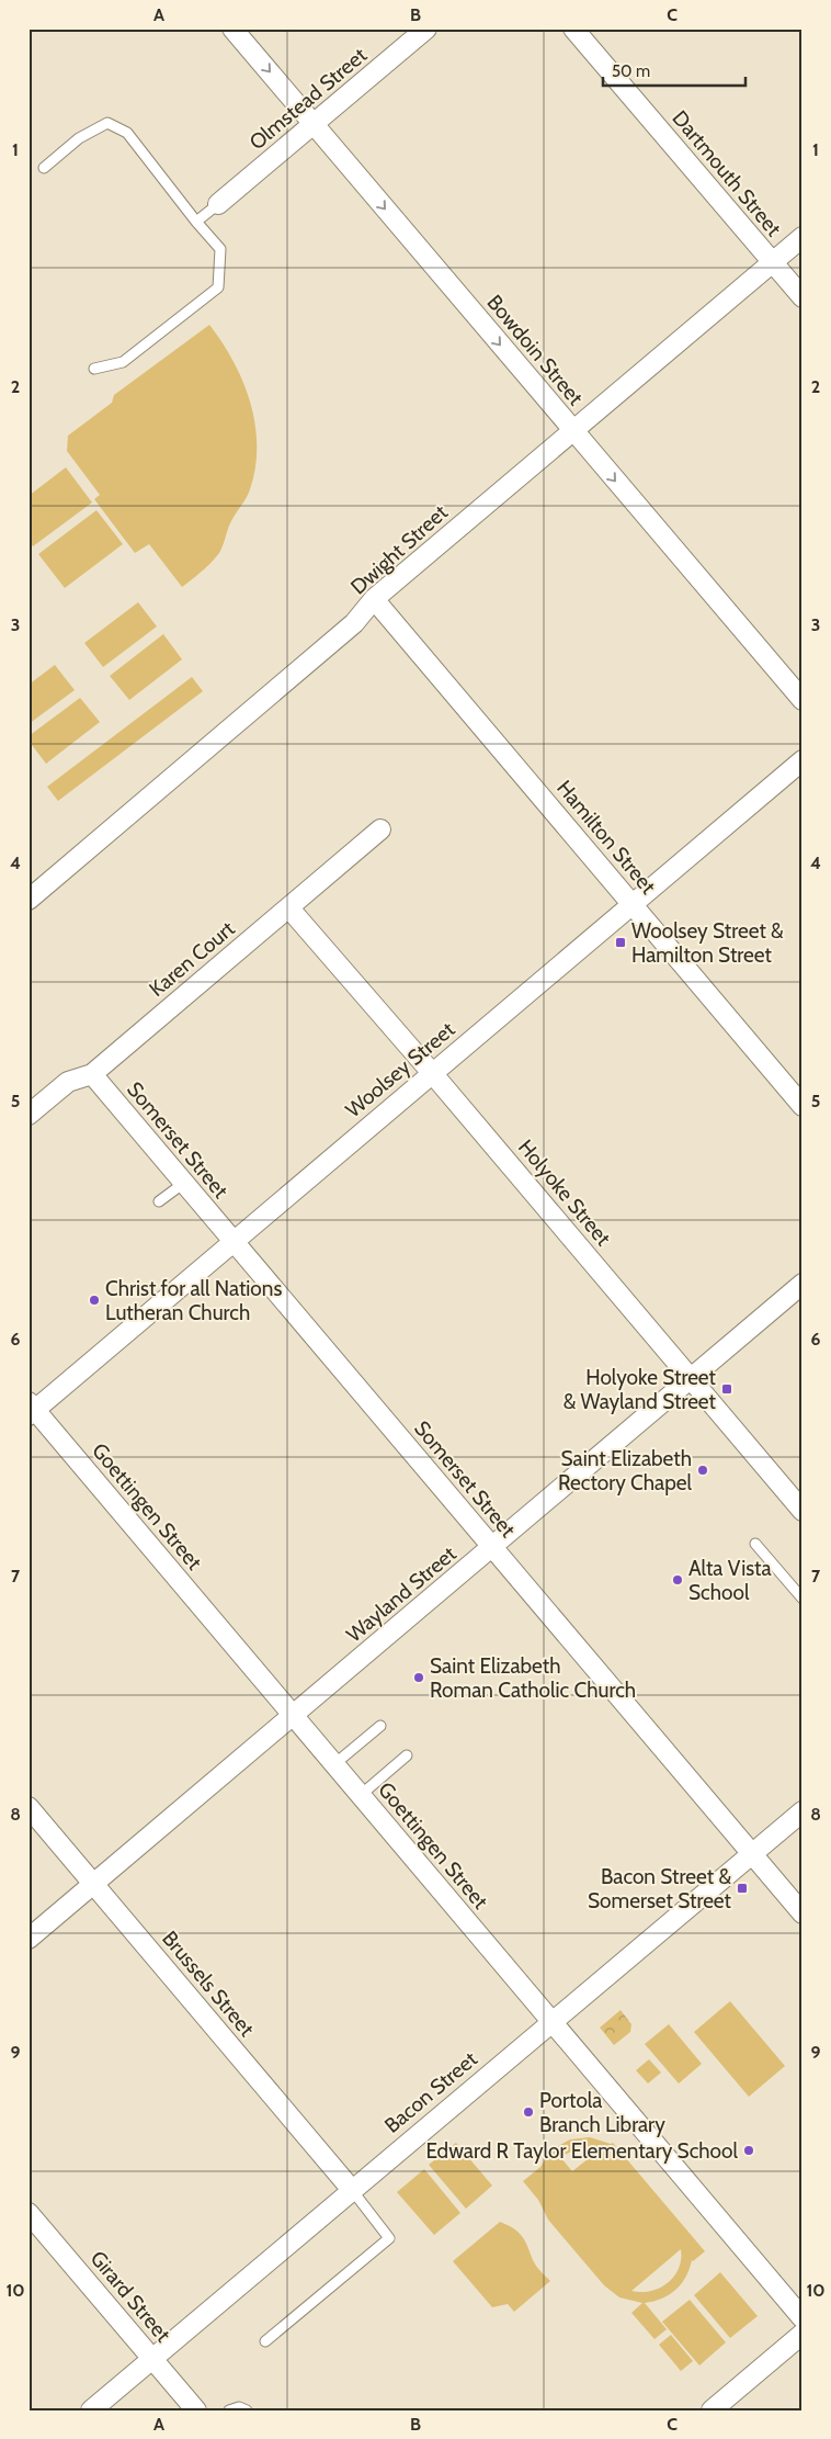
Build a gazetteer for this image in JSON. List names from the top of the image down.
{
  "streets": {
    "street": [
      "Olmstead Street",
      "Dartmouth Street",
      "Bowdoin Street",
      "Dwight Street",
      "Hamilton Street",
      "Karen Court",
      "Woolsey Street",
      "Somerset Street",
      "Holyoke Street",
      "Goettingen Street",
      "Wayland Street",
      "Brussels Street",
      "Bacon Street",
      "Girard Street"
    ]
  },
  "crossings": [
    ["Olmstead Street", "Bowdoin Street"],
    ["Dartmouth Street", "Dwight Street"],
    ["Bowdoin Street", "Dwight Street"],
    ["Dwight Street", "Hamilton Street"],
    ["Hamilton Street", "Woolsey Street"],
    ["Karen Court", "Somerset Street"],
    ["Karen Court", "Holyoke Street"],
    ["Woolsey Street", "Somerset Street"],
    ["Woolsey Street", "Holyoke Street"],
    ["Woolsey Street", "Goettingen Street"],
    ["Somerset Street", "Wayland Street"],
    ["Somerset Street", "Bacon Street"],
    ["Holyoke Street", "Wayland Street"],
    ["Goettingen Street", "Wayland Street"],
    ["Goettingen Street", "Bacon Street"],
    ["Wayland Street", "Brussels Street"],
    ["Brussels Street", "Bacon Street"],
    ["Bacon Street", "Girard Street"]
  ],
  "one_way": ["Bowdoin Street"],
  "places": {
    "transit": ["Woolsey Street & Hamilton Street", "Holyoke Street & Wayland Street", "Bacon Street & Somerset Street"],
    "other": [
      "Christ for all Nations Lutheran Church",
      "Saint Elizabeth Rectory Chapel",
      "Alta Vista School",
      "Saint Elizabeth Roman Catholic Church",
      "Portola Branch Library",
      "Edward R Taylor Elementary School"
    ]
  },
  "scale_bar": "50 m",
  "grid": {
    "columns": ["A", "B", "C"],
    "rows": [
      "1",
      "2",
      "3",
      "4",
      "5",
      "6",
      "7",
      "8",
      "9",
      "10"
    ]
  }
}
